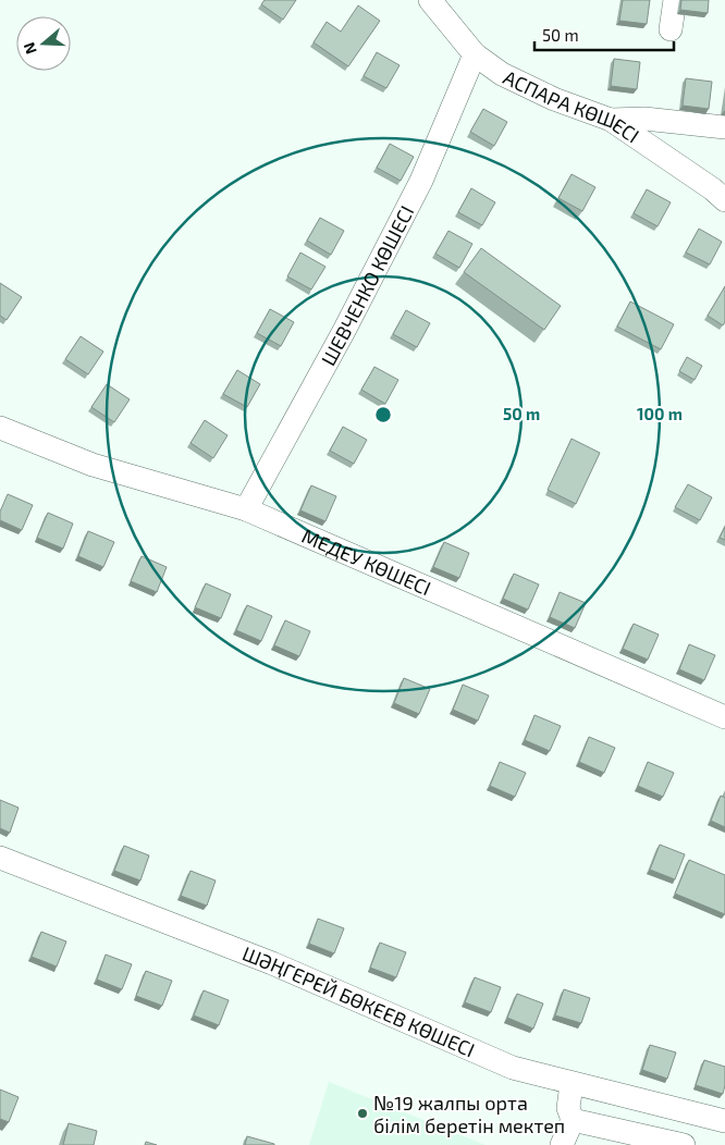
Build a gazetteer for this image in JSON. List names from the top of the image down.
{
  "streets": {
    "street": [
      "АСПАРА КӨШЕСІ",
      "ШЕВЧЕНКО КӨШЕСІ",
      "МЕДЕУ КӨШЕСІ",
      "ШӘҢГЕРЕЙ БӨКЕЕВ КӨШЕСІ"
    ]
  },
  "crossings": [
    ["АСПАРА КӨШЕСІ", "ШЕВЧЕНКО КӨШЕСІ"],
    ["ШЕВЧЕНКО КӨШЕСІ", "МЕДЕУ КӨШЕСІ"]
  ],
  "places": ["№19 жалпы орта білім беретін мектеп"],
  "scale_bar": "50 m",
  "north": "left",
  "rings": ["50 m", "100 m"]
}
